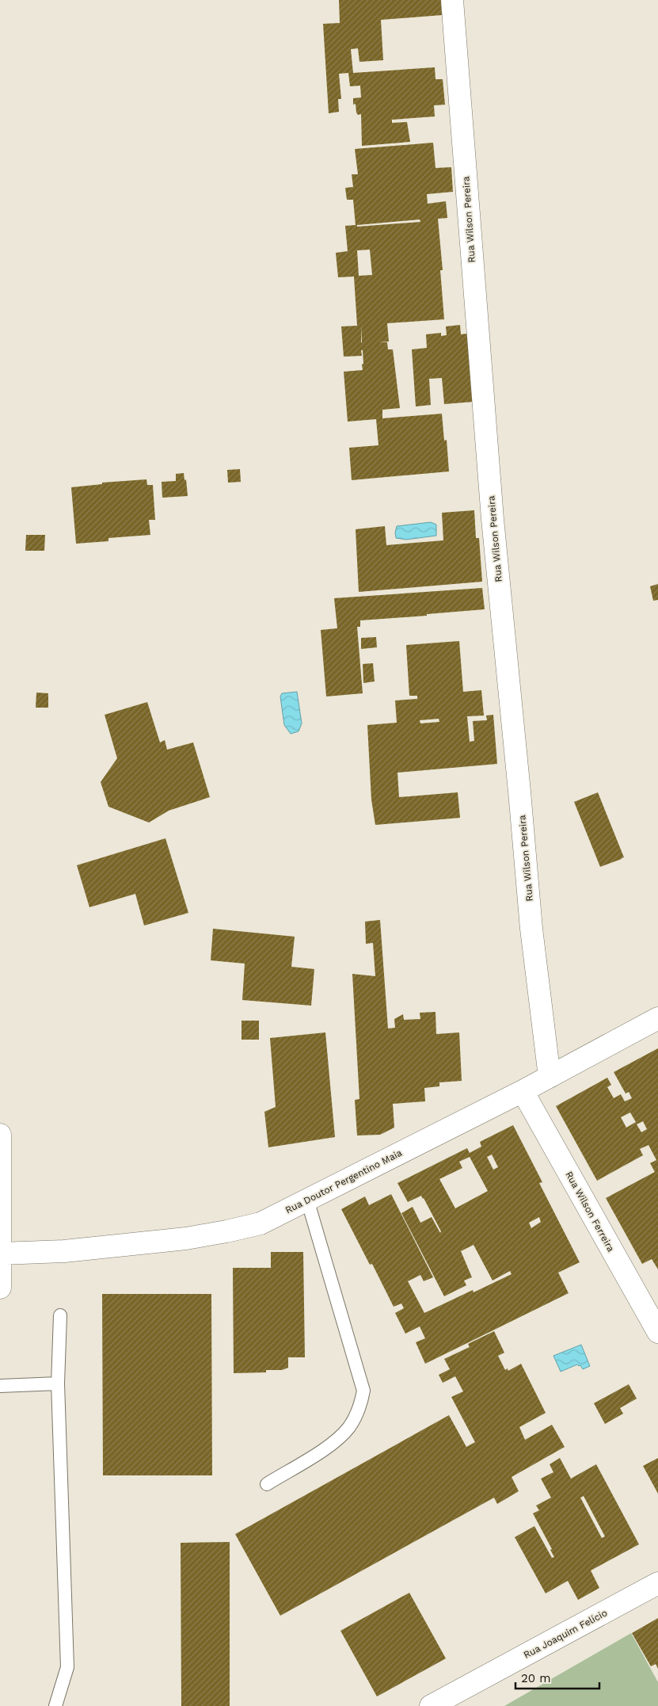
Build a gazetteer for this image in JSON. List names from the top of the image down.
{
  "streets": {
    "street": [
      "Rua Wilson Pereira",
      "Rua Doutor Pergentino Maia",
      "Rua Wilson Ferreira",
      "Rua Joaquim Felício"
    ]
  },
  "crossings": [
    ["Rua Wilson Pereira", "Rua Doutor Pergentino Maia"],
    ["Rua Doutor Pergentino Maia", "Rua Wilson Ferreira"]
  ],
  "scale_bar": "20 m"
}
